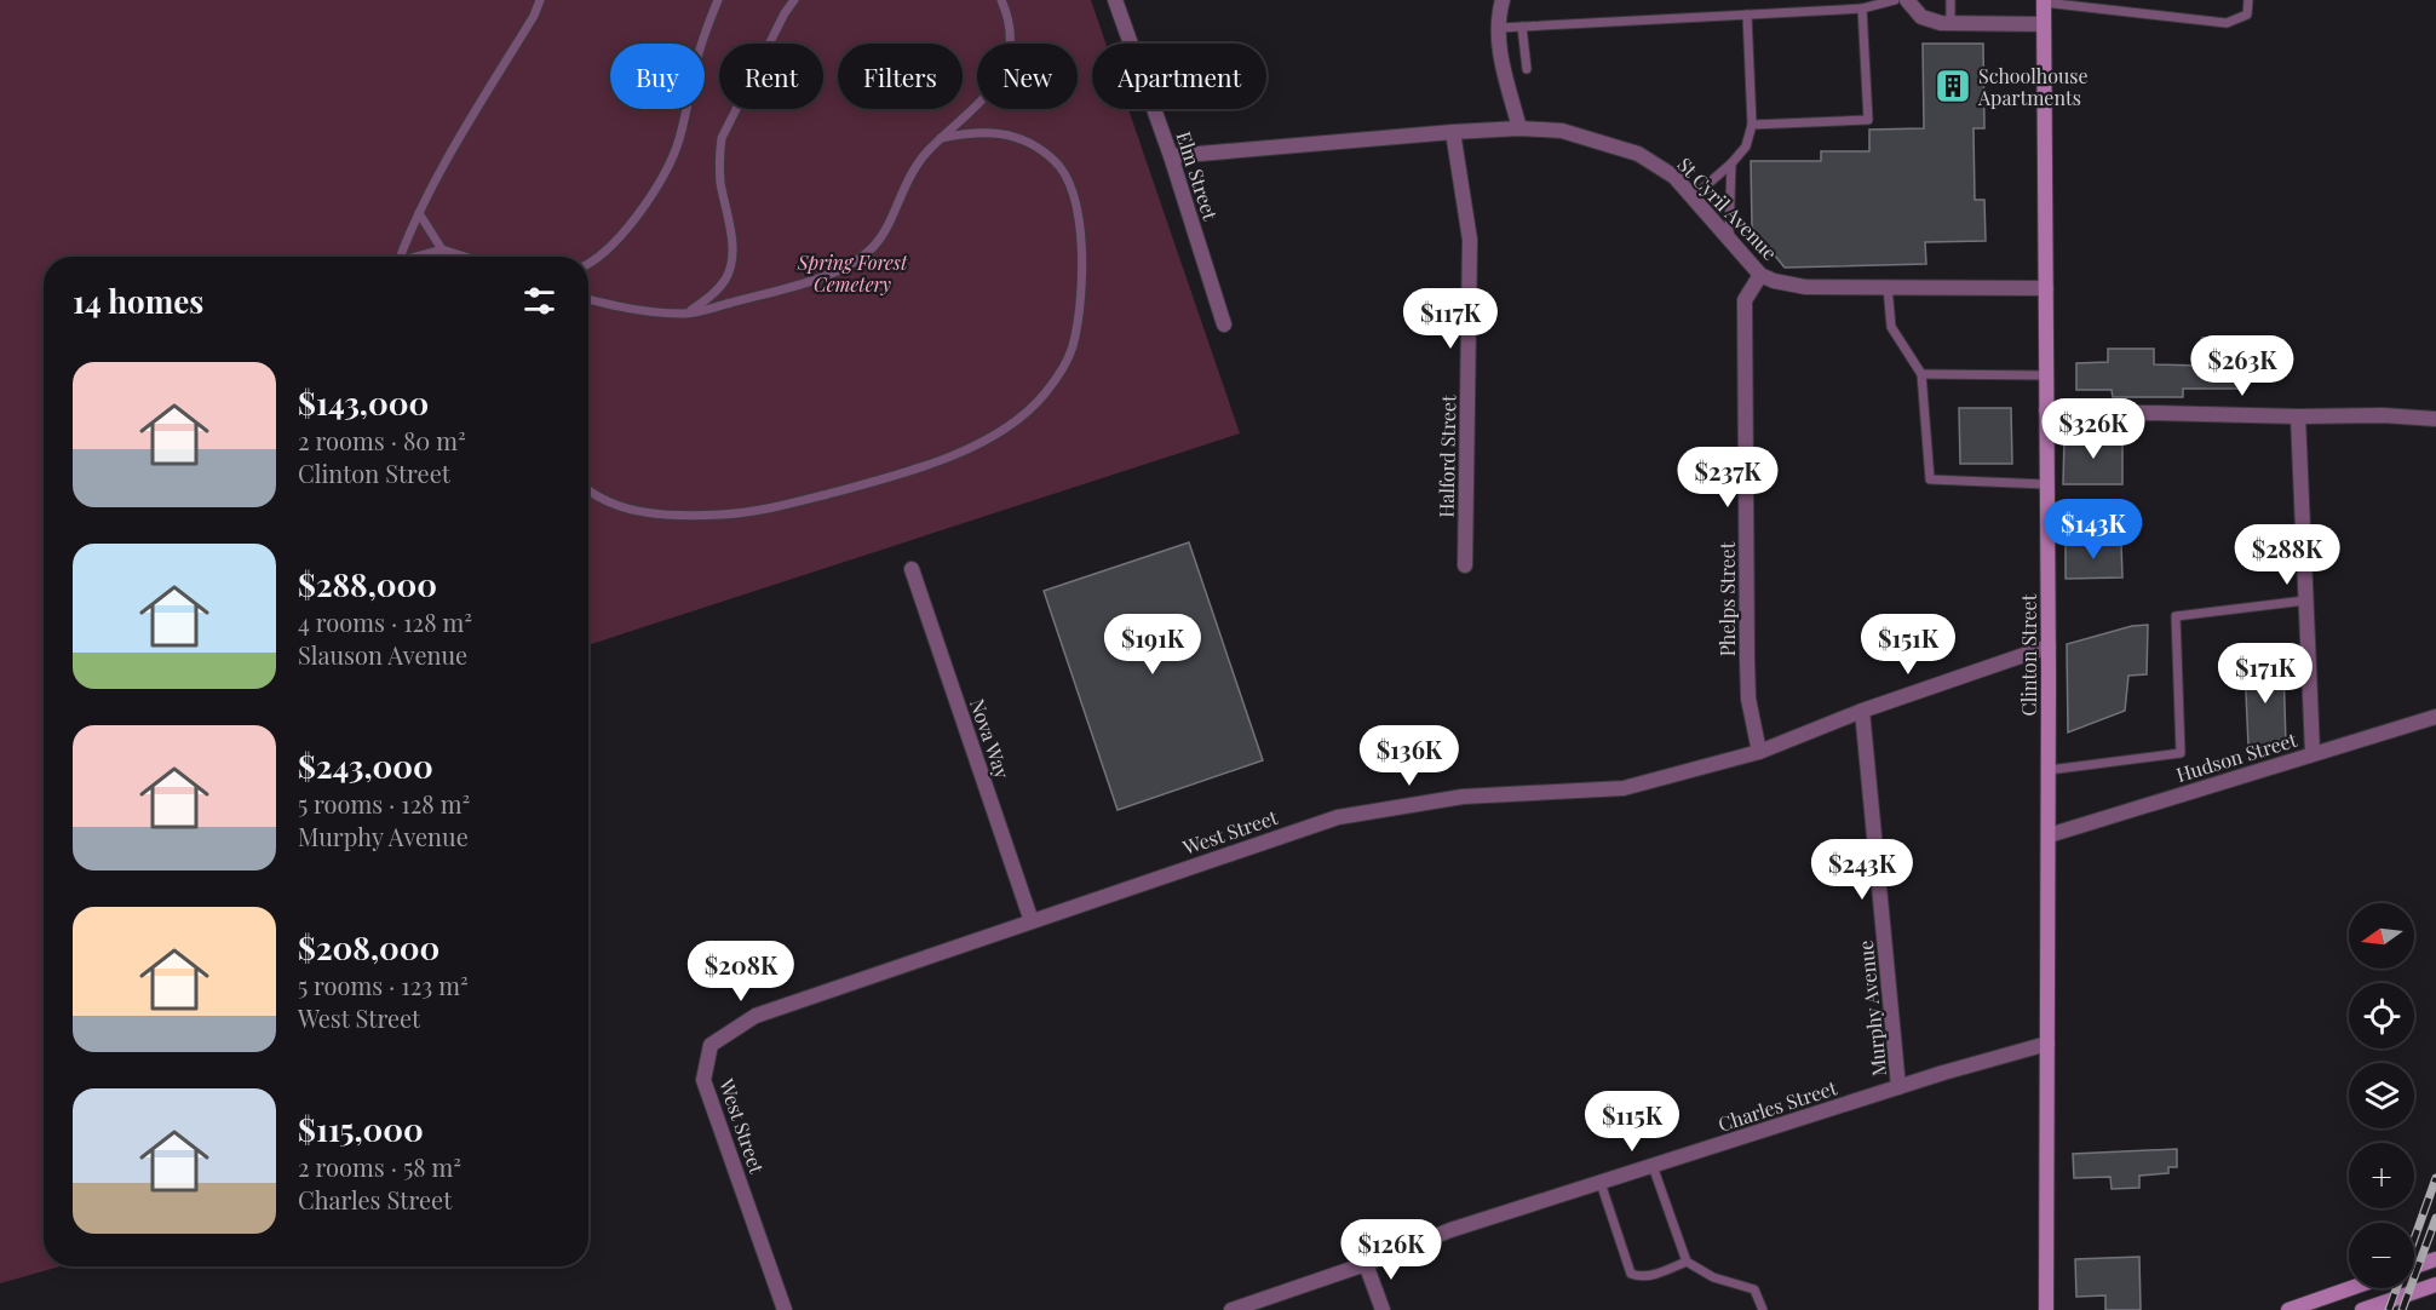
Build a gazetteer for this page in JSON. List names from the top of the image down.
{
  "streets": {
    "street": [
      "Elm Street",
      "St Cyril Avenue",
      "Halford Street",
      "Phelps Street",
      "Clinton Street",
      "Nova Way",
      "Hudson Street",
      "West Street",
      "Murphy Avenue",
      "Charles Street"
    ]
  },
  "crossings": [
    ["Elm Street", "St Cyril Avenue"],
    ["St Cyril Avenue", "Halford Street"],
    ["St Cyril Avenue", "Phelps Street"],
    ["St Cyril Avenue", "Clinton Street"],
    ["Phelps Street", "West Street"],
    ["Clinton Street", "Hudson Street"],
    ["Clinton Street", "West Street"],
    ["Clinton Street", "Charles Street"],
    ["Nova Way", "West Street"],
    ["West Street", "Murphy Avenue"],
    ["Murphy Avenue", "Charles Street"]
  ],
  "parks": ["Spring Forest Cemetery"],
  "places": {
    "building": ["Schoolhouse Apartments"]
  },
  "north": "left",
  "page": {
    "chip": [
      "Buy",
      "Rent",
      "Filters",
      "New",
      "Apartment"
    ],
    "heading": "14 homes",
    "price": [
      "$117K",
      "$263K",
      "$326K",
      "$237K",
      "$143K",
      "$288K",
      "$191K",
      "$151K",
      "$171K",
      "$136K",
      "$243K",
      "$208K",
      "$115K",
      "$126K"
    ],
    "list": [
      {
        "name": "$143,000",
        "note": "2 rooms · 80 m² · Clinton Street"
      },
      {
        "name": "$288,000",
        "note": "4 rooms · 128 m² · Slauson Avenue"
      },
      {
        "name": "$243,000",
        "note": "5 rooms · 128 m² · Murphy Avenue"
      },
      {
        "name": "$208,000",
        "note": "5 rooms · 123 m² · West Street"
      },
      {
        "name": "$115,000",
        "note": "2 rooms · 58 m² · Charles Street"
      }
    ],
    "map_buttons": ["+", "−"]
  }
}
